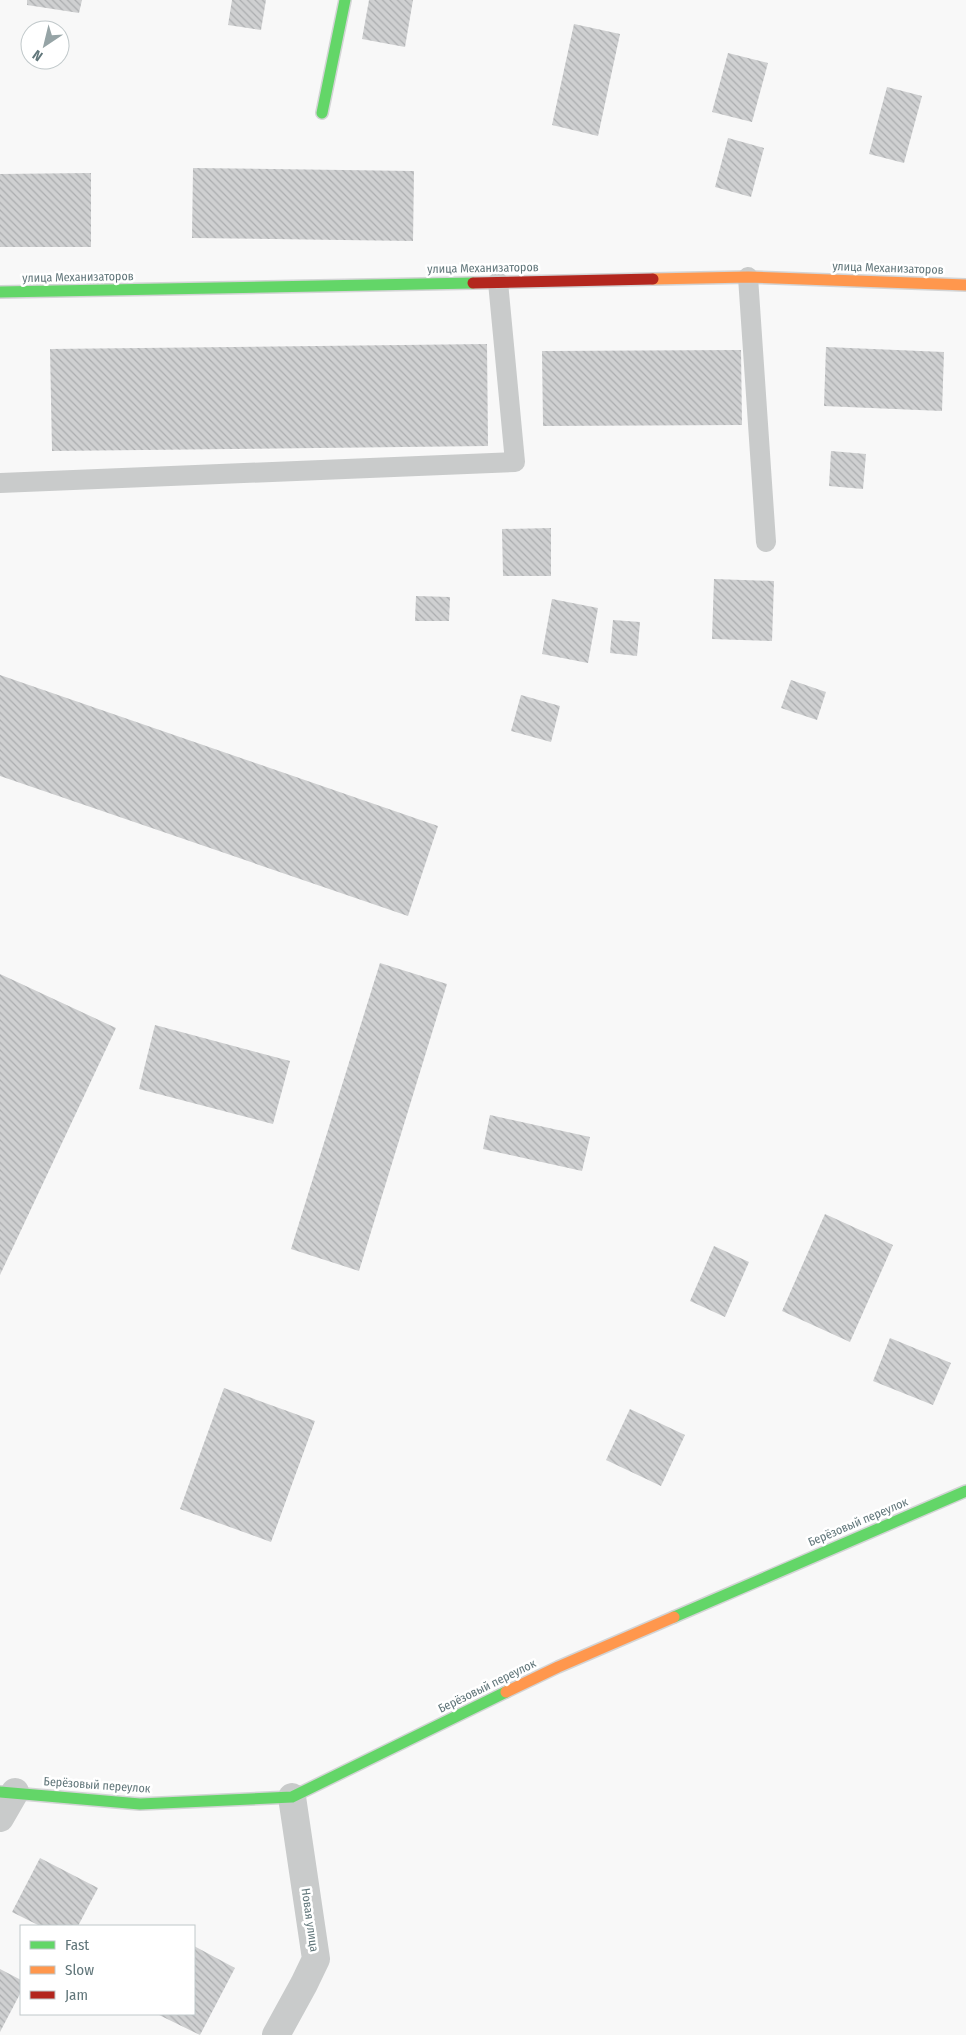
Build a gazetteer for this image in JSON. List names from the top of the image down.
{
  "streets": {
    "street": ["улица Механизаторов", "Берёзовый переулок", "Новая улица"]
  },
  "crossings": [
    ["Берёзовый переулок", "Новая улица"]
  ],
  "legend": ["Fast", "Slow", "Jam"],
  "north": "bottom left"
}
